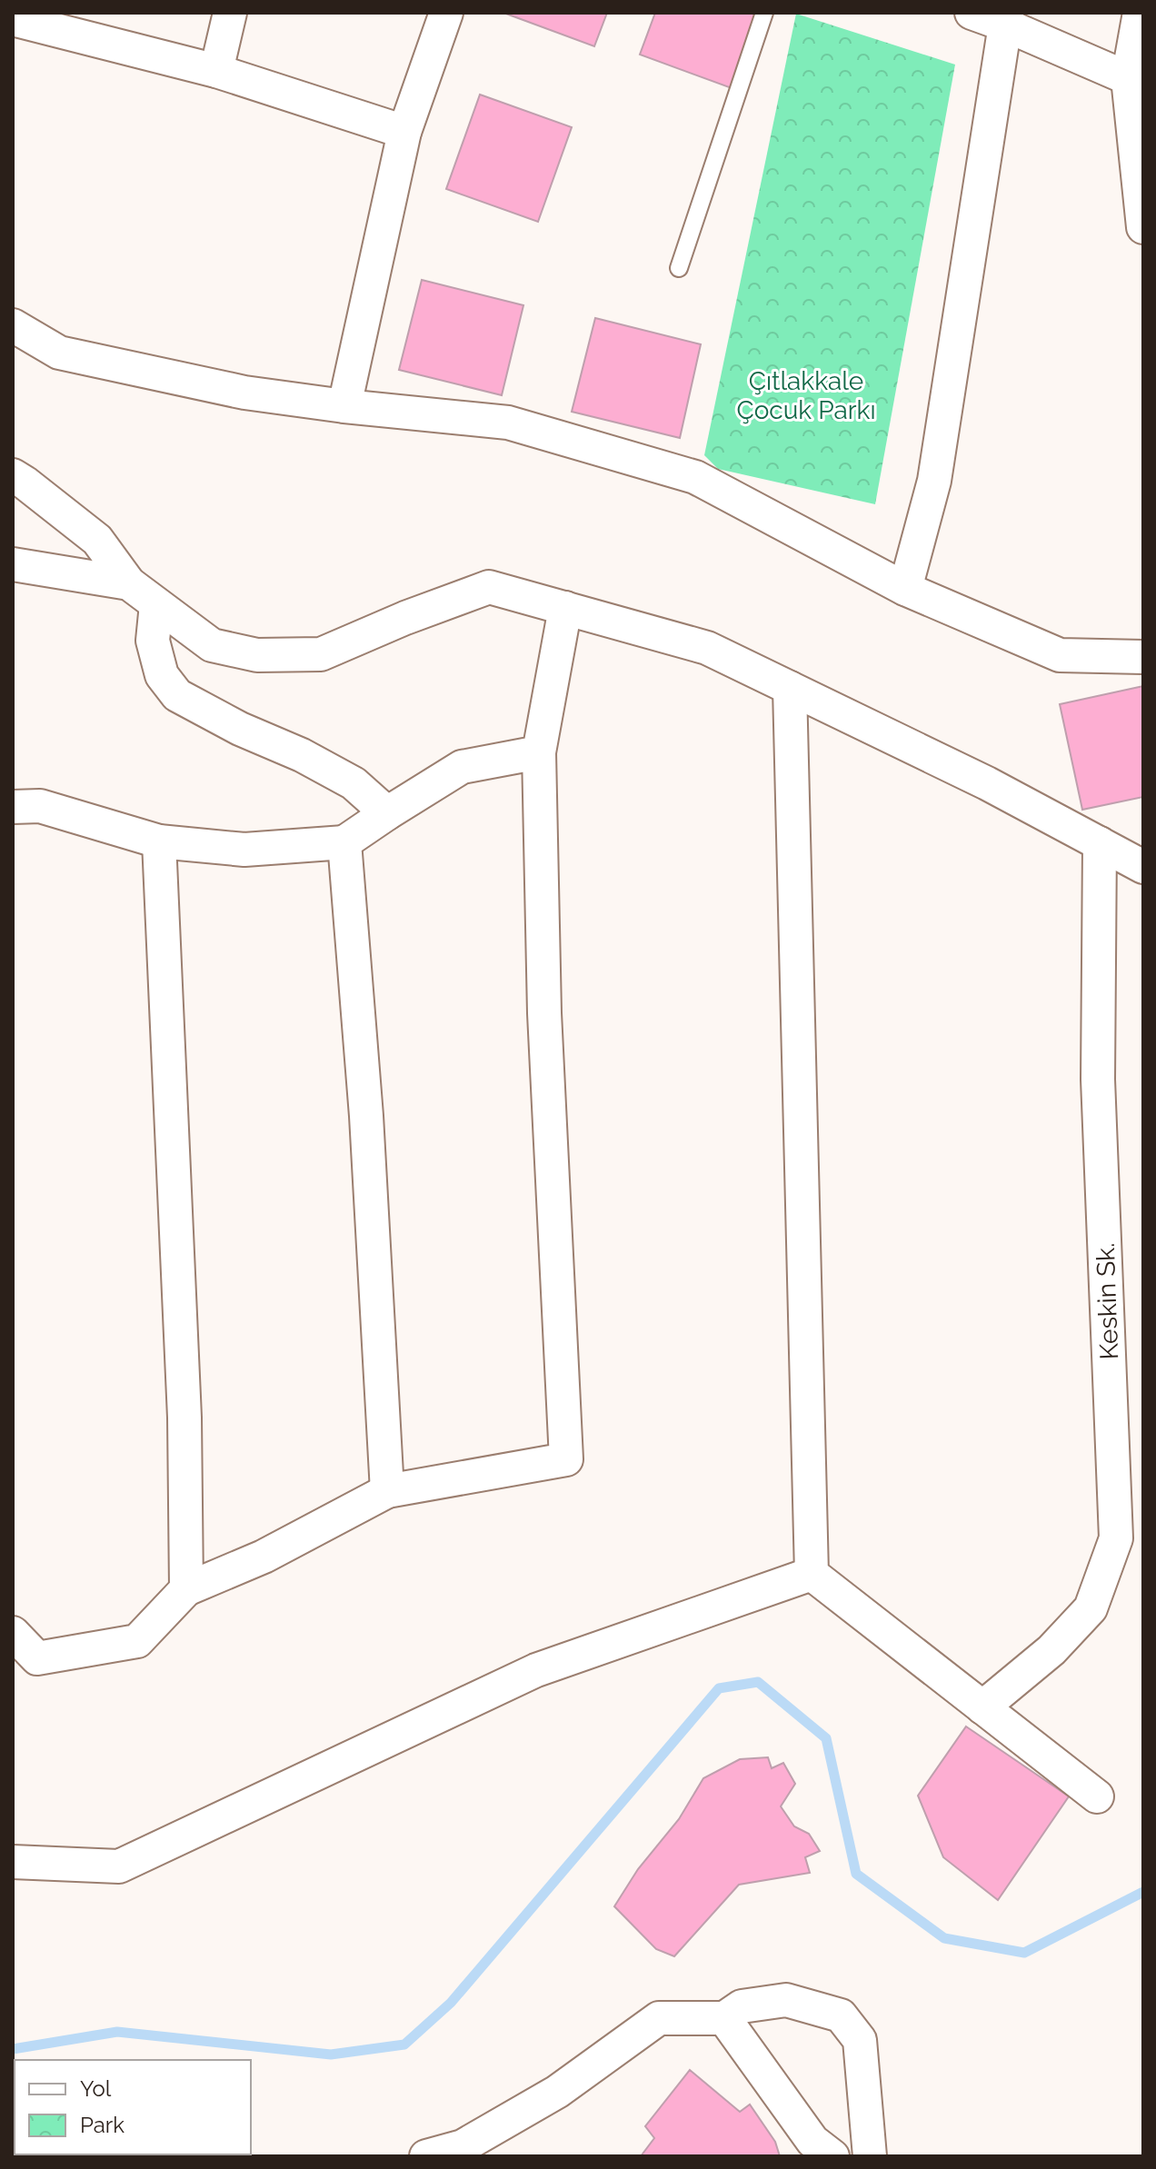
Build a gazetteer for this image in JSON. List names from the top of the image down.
{
  "streets": {
    "street": ["Keskin Sk."]
  },
  "parks": ["Çıtlakkale Çocuk Parkı"],
  "legend": ["Yol", "Park"]
}
